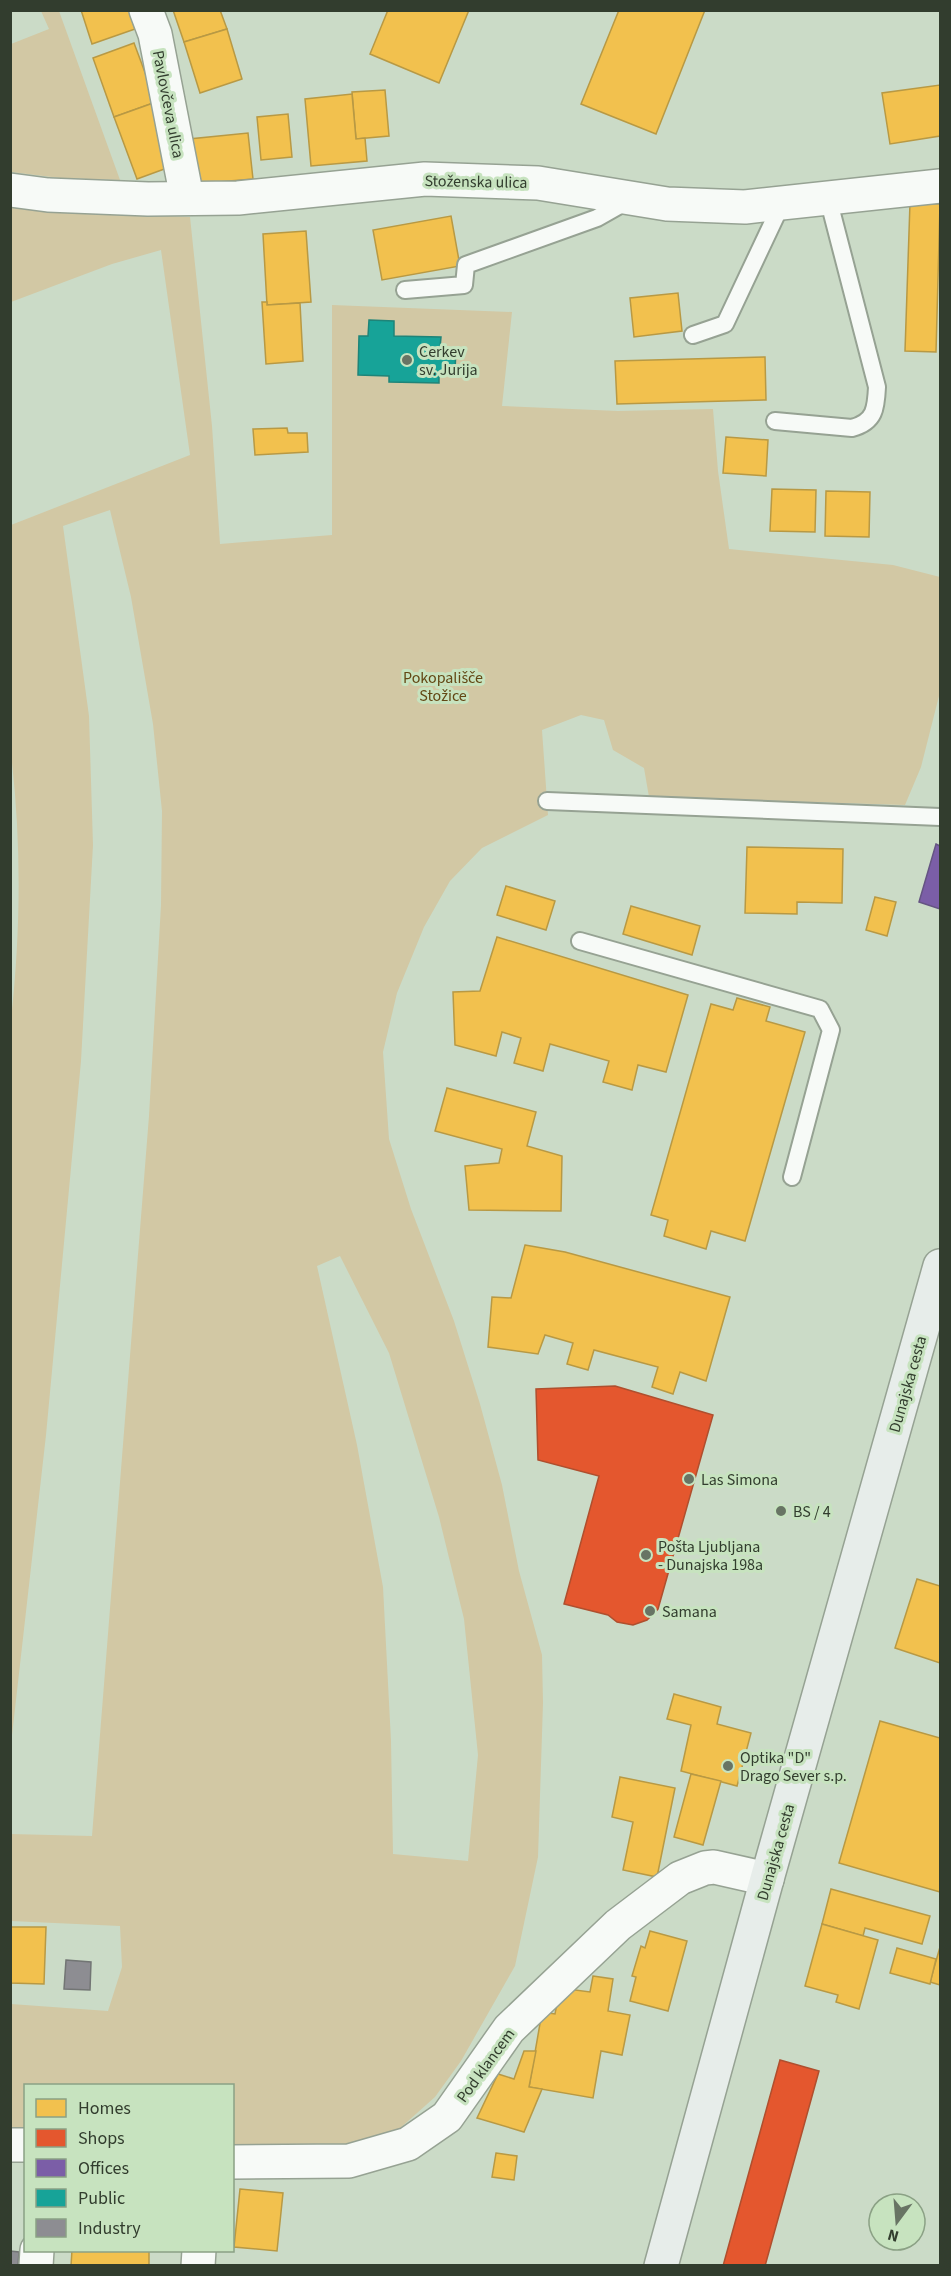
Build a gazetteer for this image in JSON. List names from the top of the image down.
{
  "streets": {
    "main road": ["Dunajska cesta"],
    "street": ["Pavlovčeva ulica", "Stoženska ulica", "Pod klancem"]
  },
  "crossings": [
    ["Pavlovčeva ulica", "Stoženska ulica"],
    ["Dunajska cesta", "Pod klancem"]
  ],
  "parks": ["Pokopališče Stožice"],
  "places": [
    "Cerkev sv. Jurija",
    "Las Simona",
    "BS / 4",
    "Pošta Ljubljana - Dunajska 198a",
    "Samana",
    "Optika \"D\" Drago Sever s.p."
  ],
  "legend": [
    "Homes",
    "Shops",
    "Offices",
    "Public",
    "Industry"
  ],
  "north": "bottom"
}
